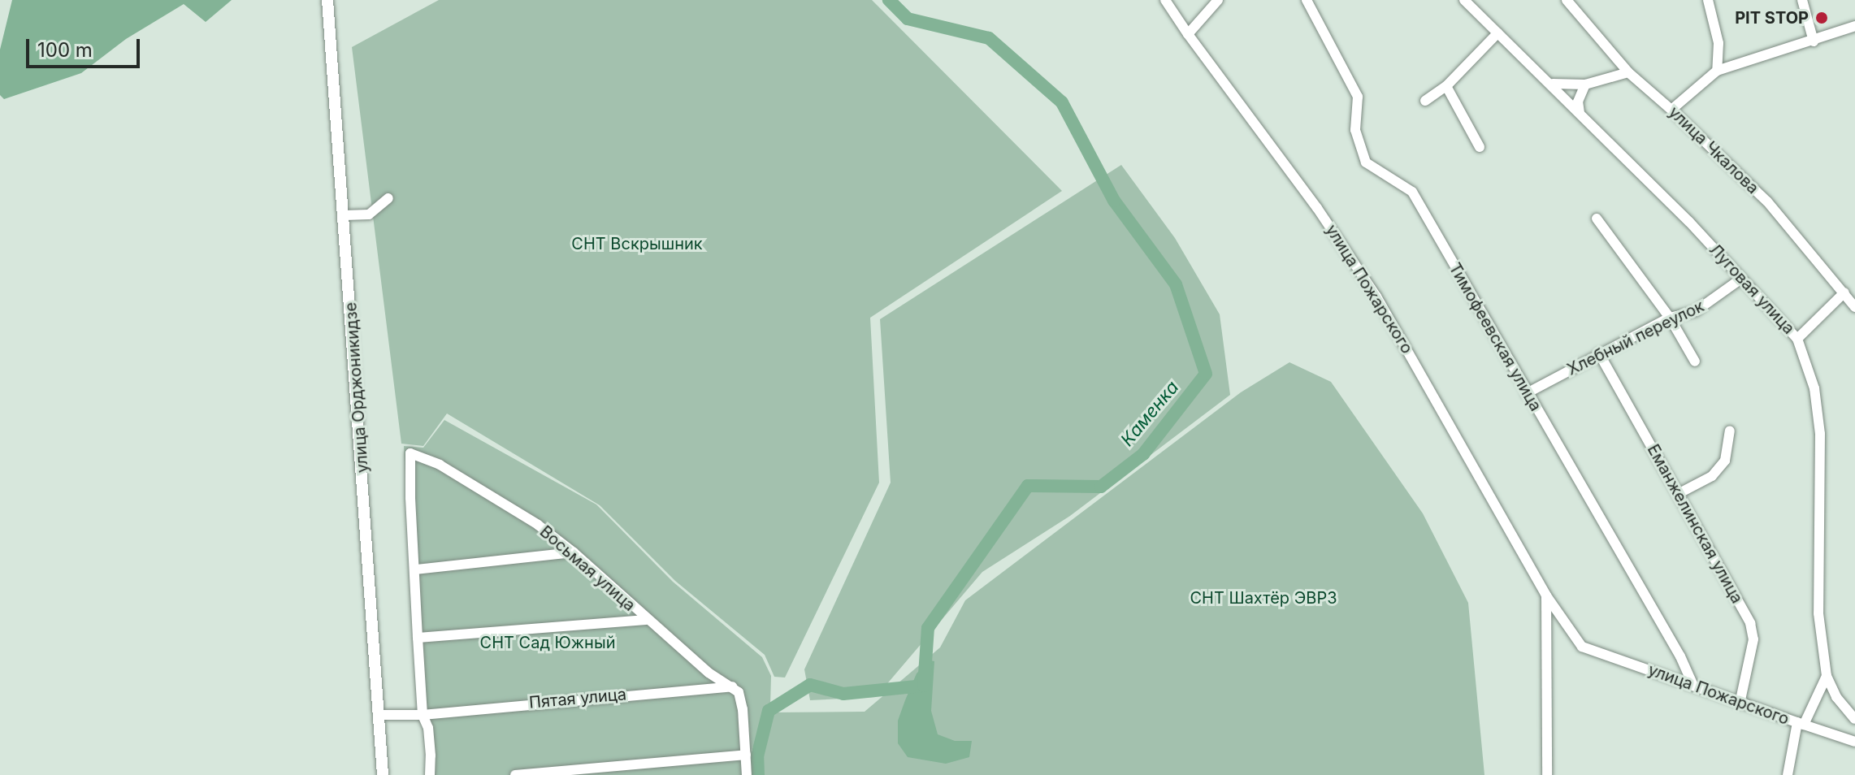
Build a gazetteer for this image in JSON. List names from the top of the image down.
{
  "streets": {
    "main road": ["улица Орджоникидзе"],
    "street": [
      "улица Чкалова",
      "улица Пожарского",
      "Луговая улица",
      "Тимофеевская улица",
      "Хлебный переулок",
      "Еманжелинская улица",
      "Восьмая улица",
      "Пятая улица"
    ]
  },
  "crossings": [
    ["улица Пожарского", "Тимофеевская улица"],
    ["улица Пожарского", "Еманжелинская улица"],
    ["Луговая улица", "Хлебный переулок"],
    ["Тимофеевская улица", "Хлебный переулок"],
    ["Хлебный переулок", "Еманжелинская улица"],
    ["улица Орджоникидзе", "Пятая улица"],
    ["Восьмая улица", "Пятая улица"]
  ],
  "water": ["Каменка"],
  "parks": ["СНТ Вскрышник", "СНТ Шахтёр ЭВРЗ", "СНТ Сад Южный"],
  "places": ["PIT STOP"],
  "scale_bar": "100 m"
}
